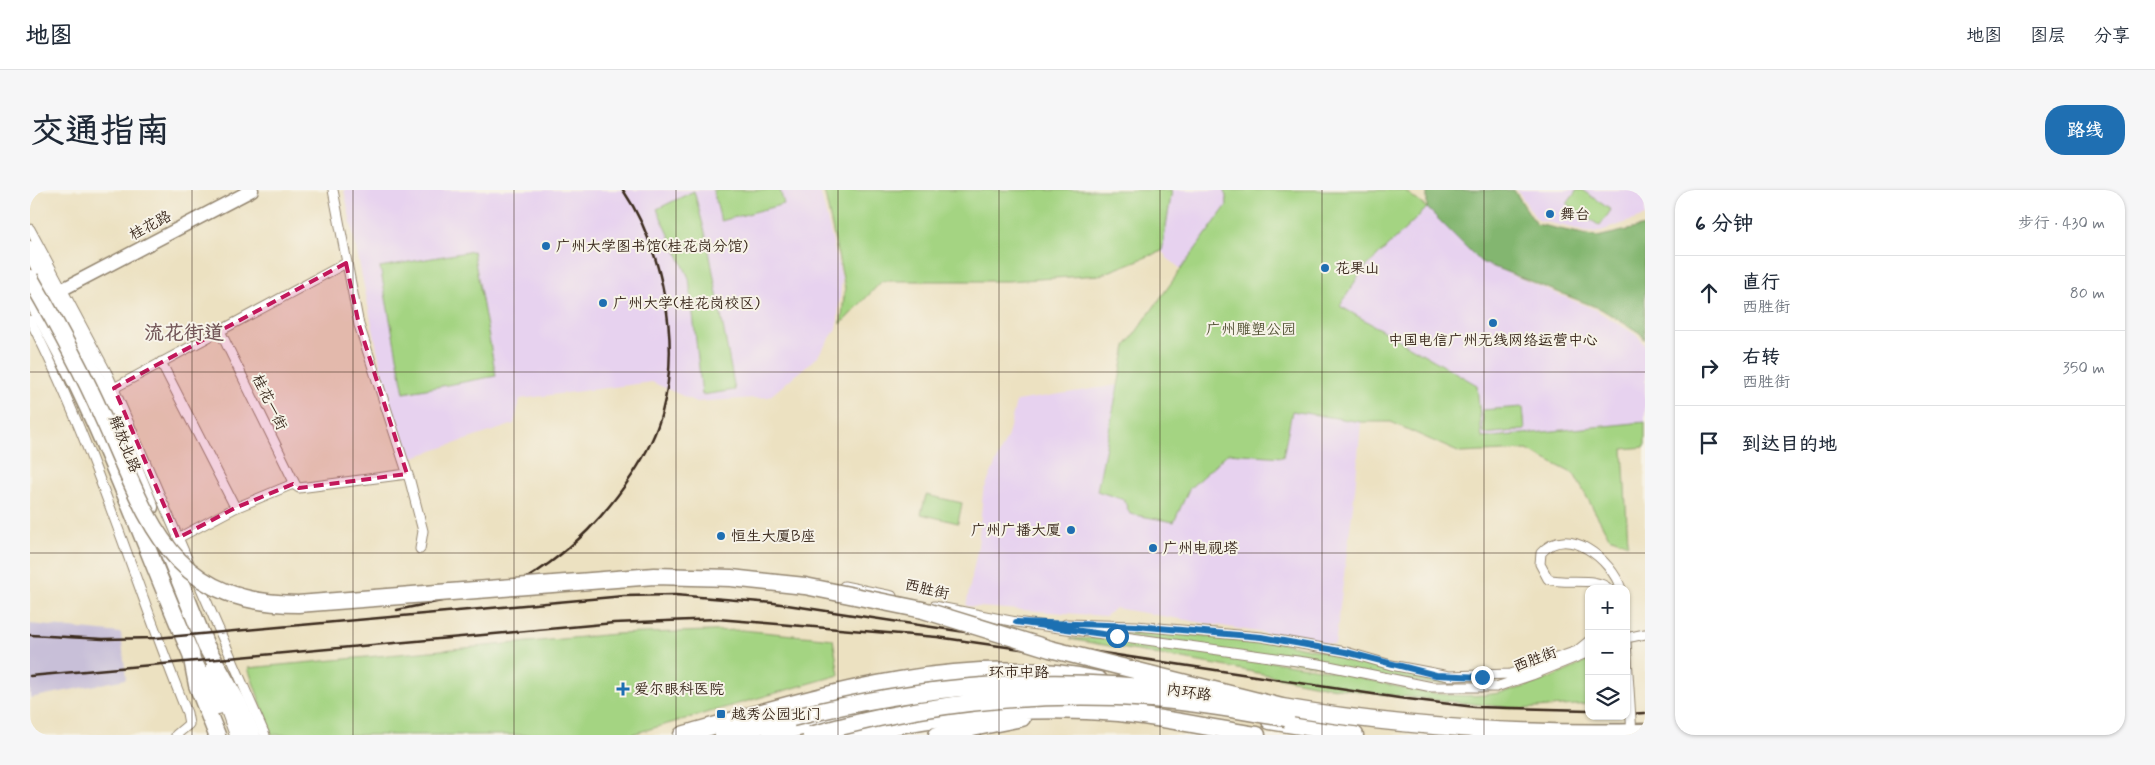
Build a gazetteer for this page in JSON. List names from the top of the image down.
{
  "streets": {
    "highway": ["解放北路", "环市中路", "内环路"],
    "street": ["桂花路", "桂花一街", "西胜街"]
  },
  "districts": ["流花街道"],
  "parks": ["广州雕塑公园"],
  "places": {
    "other": [
      "舞台",
      "广州大学图书馆(桂花岗分馆)",
      "花果山",
      "广州大学(桂花岗校区)",
      "中国电信广州无线网络运营中心",
      "广州广播大厦",
      "恒生大厦B座",
      "广州电视塔"
    ],
    "health": ["爱尔眼科医院"],
    "transit": ["越秀公园北门"]
  },
  "page": {
    "header": "地图",
    "nav": ["地图", "图层", "分享"],
    "buttons": "路线",
    "title": "交通指南",
    "heading": ["6 分钟", "步行 · 430 m"],
    "list": [
      ["直行", "西胜街", "80 m"],
      ["右转", "西胜街", "350 m"],
      "到达目的地"
    ],
    "map_buttons": ["+", "−"]
  }
}
